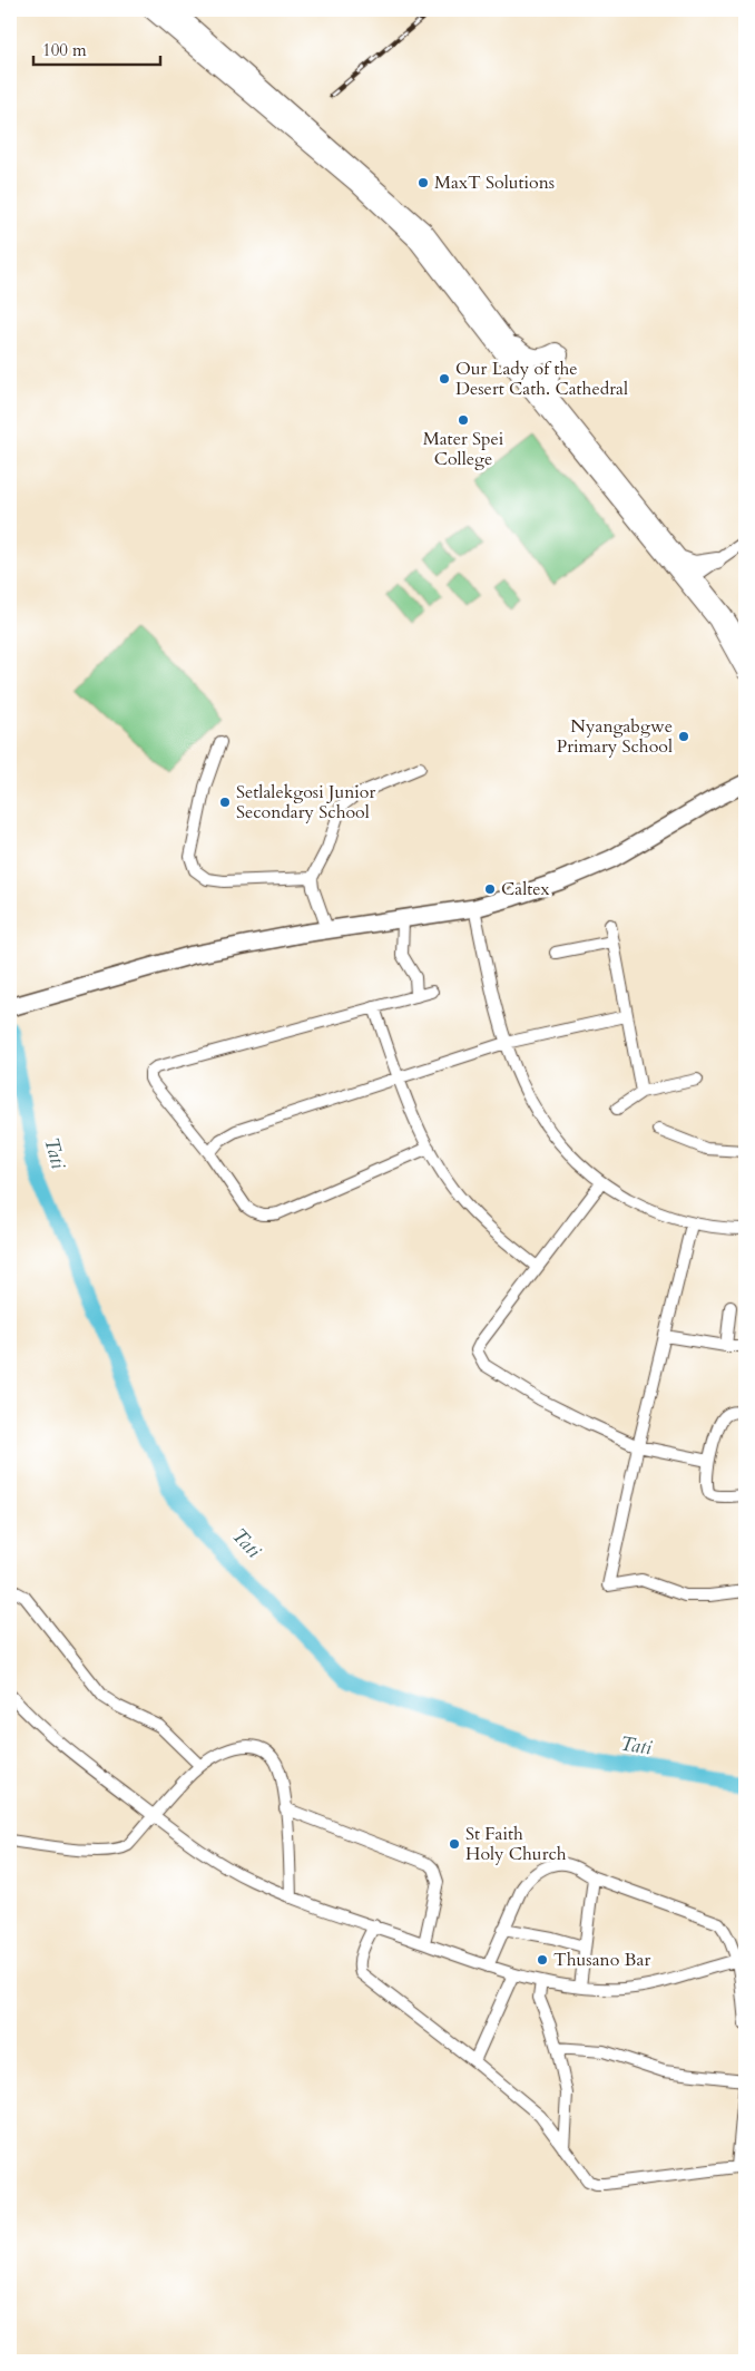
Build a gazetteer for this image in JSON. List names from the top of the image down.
{
  "water": ["Tati"],
  "places": [
    "MaxT Solutions",
    "Our Lady of the Desert Cath. Cathedral",
    "Mater Spei College",
    "Nyangabgwe Primary School",
    "Setlalekgosi Junior Secondary School",
    "Caltex",
    "St Faith Holy Church",
    "Thusano Bar"
  ],
  "scale_bar": "100 m"
}
